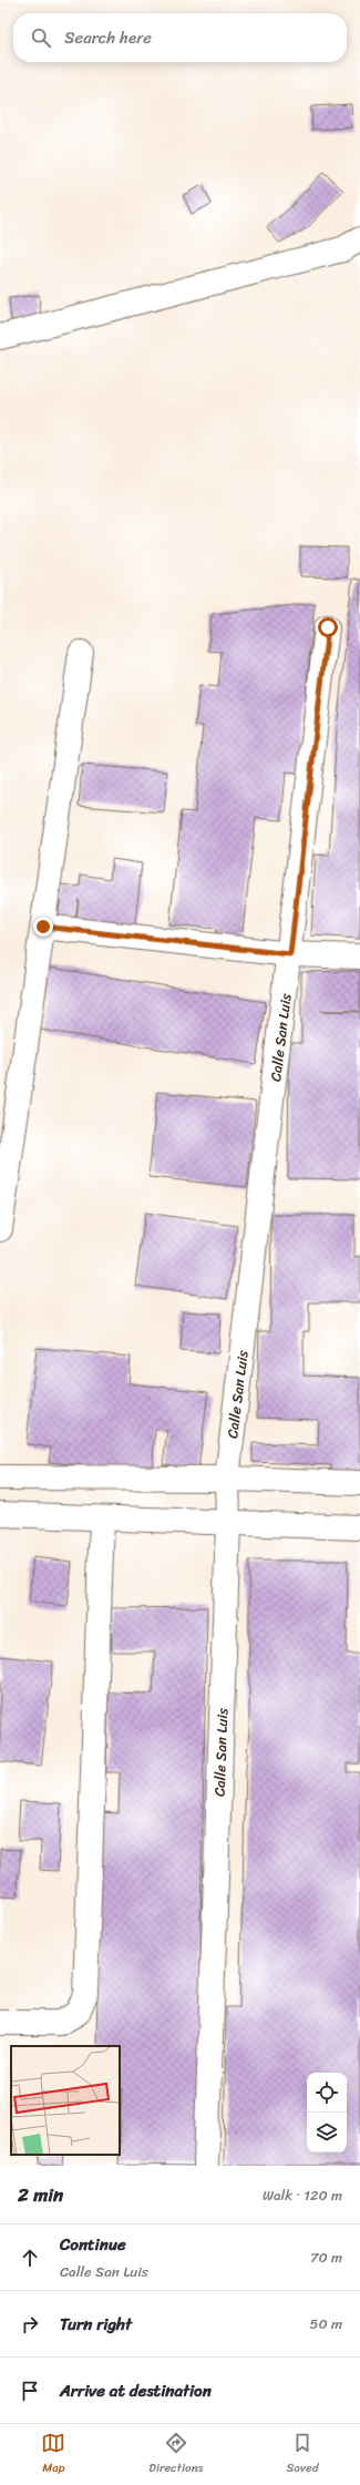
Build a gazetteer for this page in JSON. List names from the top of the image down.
{
  "streets": {
    "street": ["Calle San Luis"]
  },
  "page": {
    "search": "Search here",
    "heading": ["2 min", "Walk · 120 m"],
    "list": [
      ["Continue", "Calle San Luis", "70 m"],
      ["Turn right", "50 m"],
      "Arrive at destination"
    ],
    "nav": ["Map", "Directions", "Saved"]
  }
}
